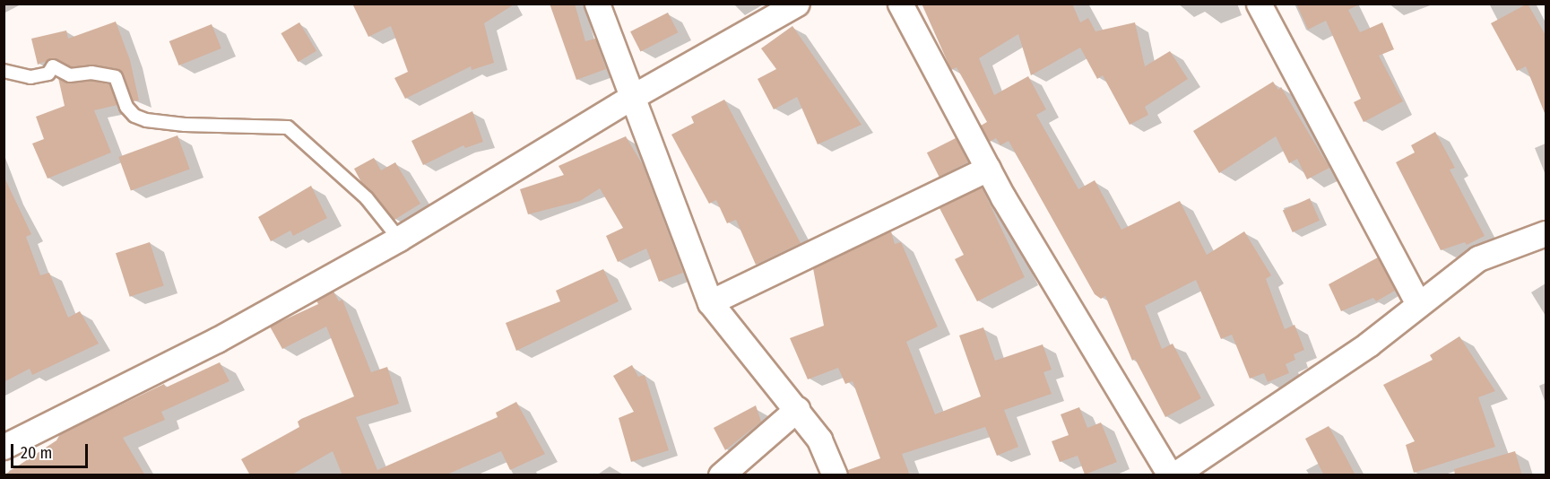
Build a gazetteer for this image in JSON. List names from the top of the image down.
{
  "scale_bar": "20 m"
}
